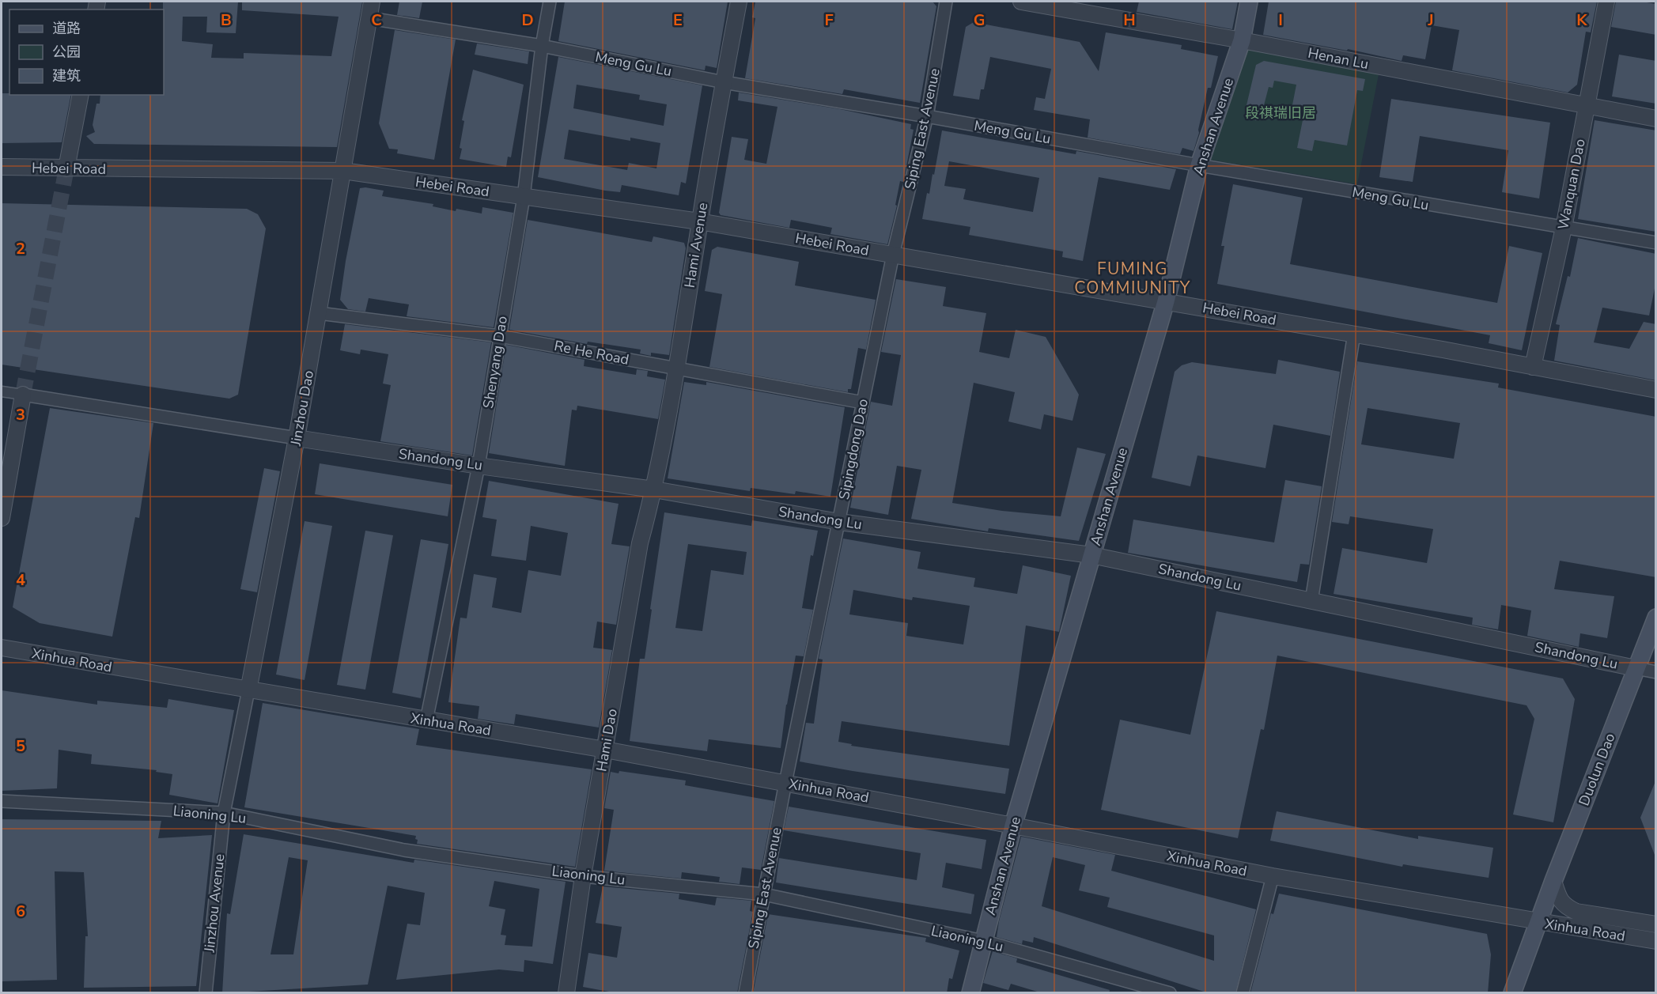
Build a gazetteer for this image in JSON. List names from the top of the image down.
{
  "streets": {
    "main road": ["Anshan Avenue", "Duolun Dao"],
    "street": [
      "Henan Lu",
      "Meng Gu Lu",
      "Siping East Avenue",
      "Hebei Road",
      "Wanquan Dao",
      "Hami Avenue",
      "Re He Road",
      "Shenyang Dao",
      "Jinzhou Dao",
      "Sipingdong Dao",
      "Shandong Lu",
      "Xinhua Road",
      "Hami Dao",
      "Liaoning Lu",
      "Jinzhou Avenue"
    ]
  },
  "crossings": [
    ["Henan Lu", "Anshan Avenue"],
    ["Henan Lu", "Wanquan Dao"],
    ["Meng Gu Lu", "Anshan Avenue"],
    ["Meng Gu Lu", "Siping East Avenue"],
    ["Meng Gu Lu", "Wanquan Dao"],
    ["Meng Gu Lu", "Hami Avenue"],
    ["Meng Gu Lu", "Shenyang Dao"],
    ["Meng Gu Lu", "Jinzhou Dao"],
    ["Anshan Avenue", "Hebei Road"],
    ["Anshan Avenue", "Shandong Lu"],
    ["Anshan Avenue", "Xinhua Road"],
    ["Anshan Avenue", "Liaoning Lu"],
    ["Siping East Avenue", "Hebei Road"],
    ["Siping East Avenue", "Sipingdong Dao"],
    ["Siping East Avenue", "Xinhua Road"],
    ["Siping East Avenue", "Liaoning Lu"],
    ["Hebei Road", "Wanquan Dao"],
    ["Hebei Road", "Hami Avenue"],
    ["Hebei Road", "Shenyang Dao"],
    ["Hebei Road", "Jinzhou Dao"],
    ["Hebei Road", "Sipingdong Dao"],
    ["Hami Avenue", "Re He Road"],
    ["Hami Avenue", "Shandong Lu"],
    ["Hami Avenue", "Hami Dao"],
    ["Re He Road", "Shenyang Dao"],
    ["Re He Road", "Jinzhou Dao"],
    ["Re He Road", "Sipingdong Dao"],
    ["Shenyang Dao", "Shandong Lu"],
    ["Shenyang Dao", "Xinhua Road"],
    ["Jinzhou Dao", "Shandong Lu"],
    ["Jinzhou Dao", "Xinhua Road"],
    ["Jinzhou Dao", "Liaoning Lu"],
    ["Jinzhou Dao", "Jinzhou Avenue"],
    ["Sipingdong Dao", "Shandong Lu"],
    ["Sipingdong Dao", "Xinhua Road"],
    ["Shandong Lu", "Hami Dao"],
    ["Shandong Lu", "Duolun Dao"],
    ["Xinhua Road", "Hami Dao"],
    ["Xinhua Road", "Duolun Dao"],
    ["Hami Dao", "Liaoning Lu"],
    ["Liaoning Lu", "Jinzhou Avenue"]
  ],
  "districts": ["FUMING COMMIUNITY"],
  "parks": ["段祺瑞旧居"],
  "legend": ["道路", "公园", "建筑"],
  "grid": {
    "columns": [
      "B",
      "C",
      "D",
      "E",
      "F",
      "G",
      "H",
      "I",
      "J",
      "K"
    ],
    "rows": [
      "2",
      "3",
      "4",
      "5",
      "6"
    ]
  }
}
